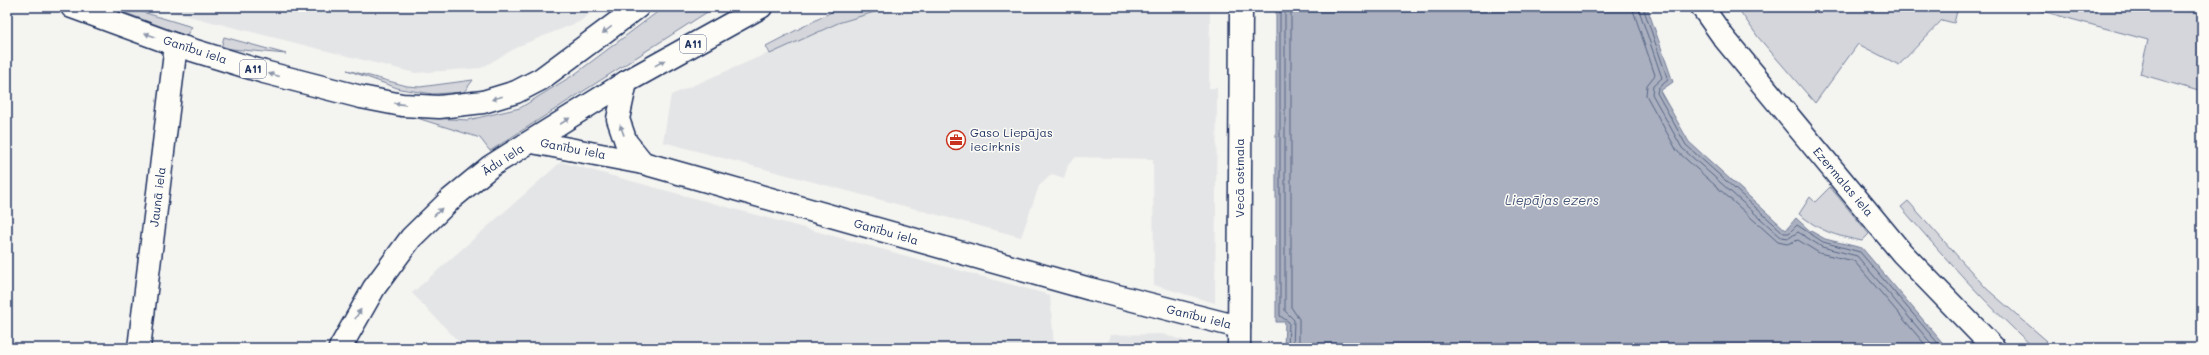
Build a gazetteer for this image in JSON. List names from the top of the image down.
{
  "streets": {
    "main road": [
      "A11",
      "Ganību iela",
      "Ādu iela",
      "Vecā ostmala",
      "Ezermalas iela",
      "Jaunā iela"
    ]
  },
  "crossings": [
    ["Ganību iela", "Ādu iela"],
    ["Ganību iela", "Vecā ostmala"],
    ["Ganību iela", "Jaunā iela"]
  ],
  "one_way": ["Ādu iela"],
  "water": ["Liepājas ezers"],
  "places": {
    "office": ["Gaso Liepājas iecirknis"]
  }
}
